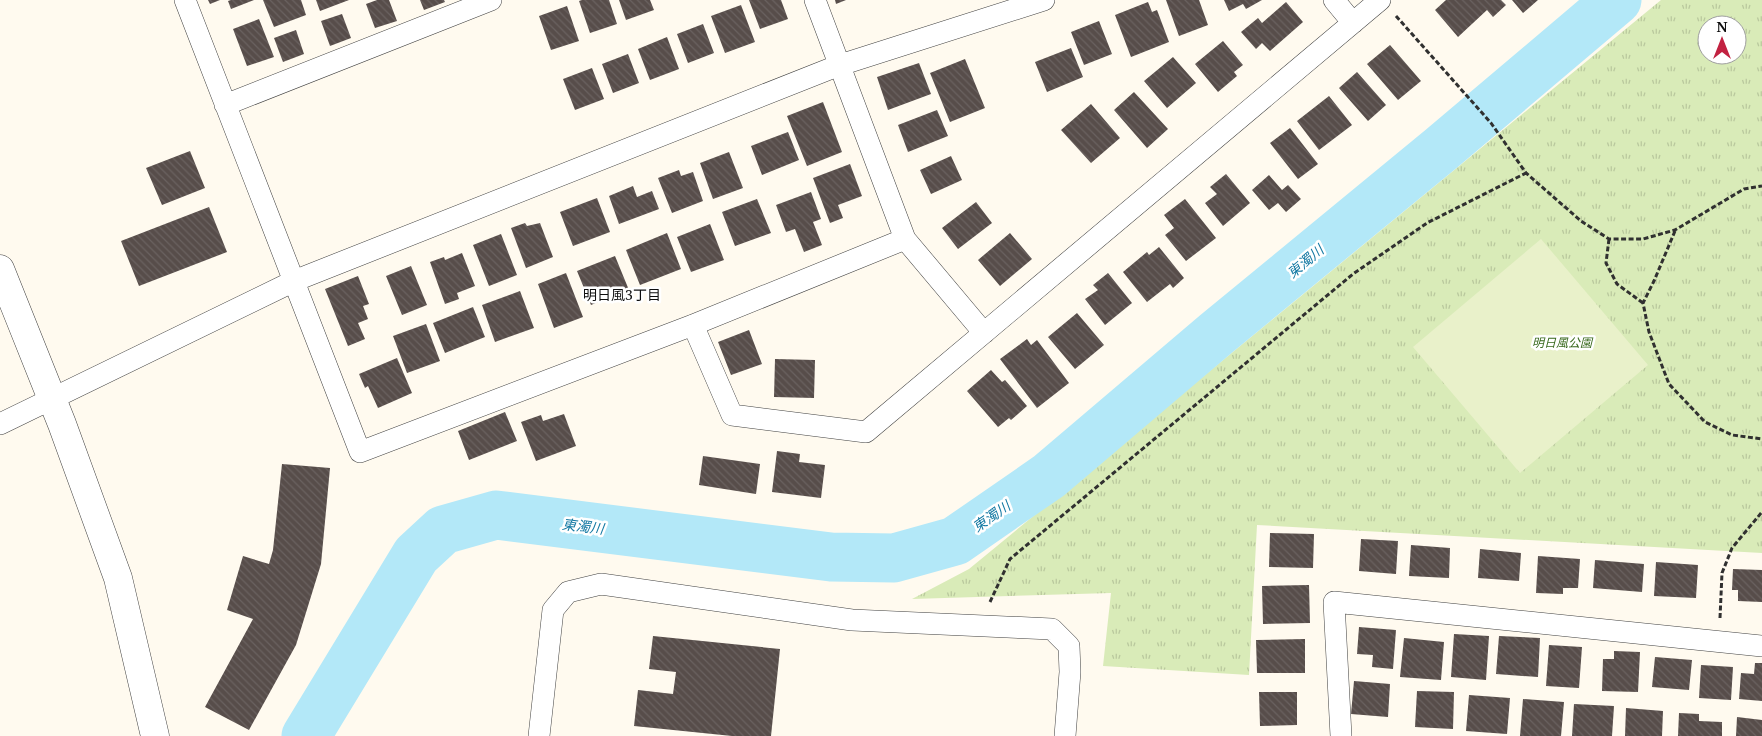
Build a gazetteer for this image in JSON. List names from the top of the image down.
{
  "districts": ["明日風3丁目"],
  "water": ["東濁川"],
  "parks": ["明日風公園"],
  "north": "top"
}
